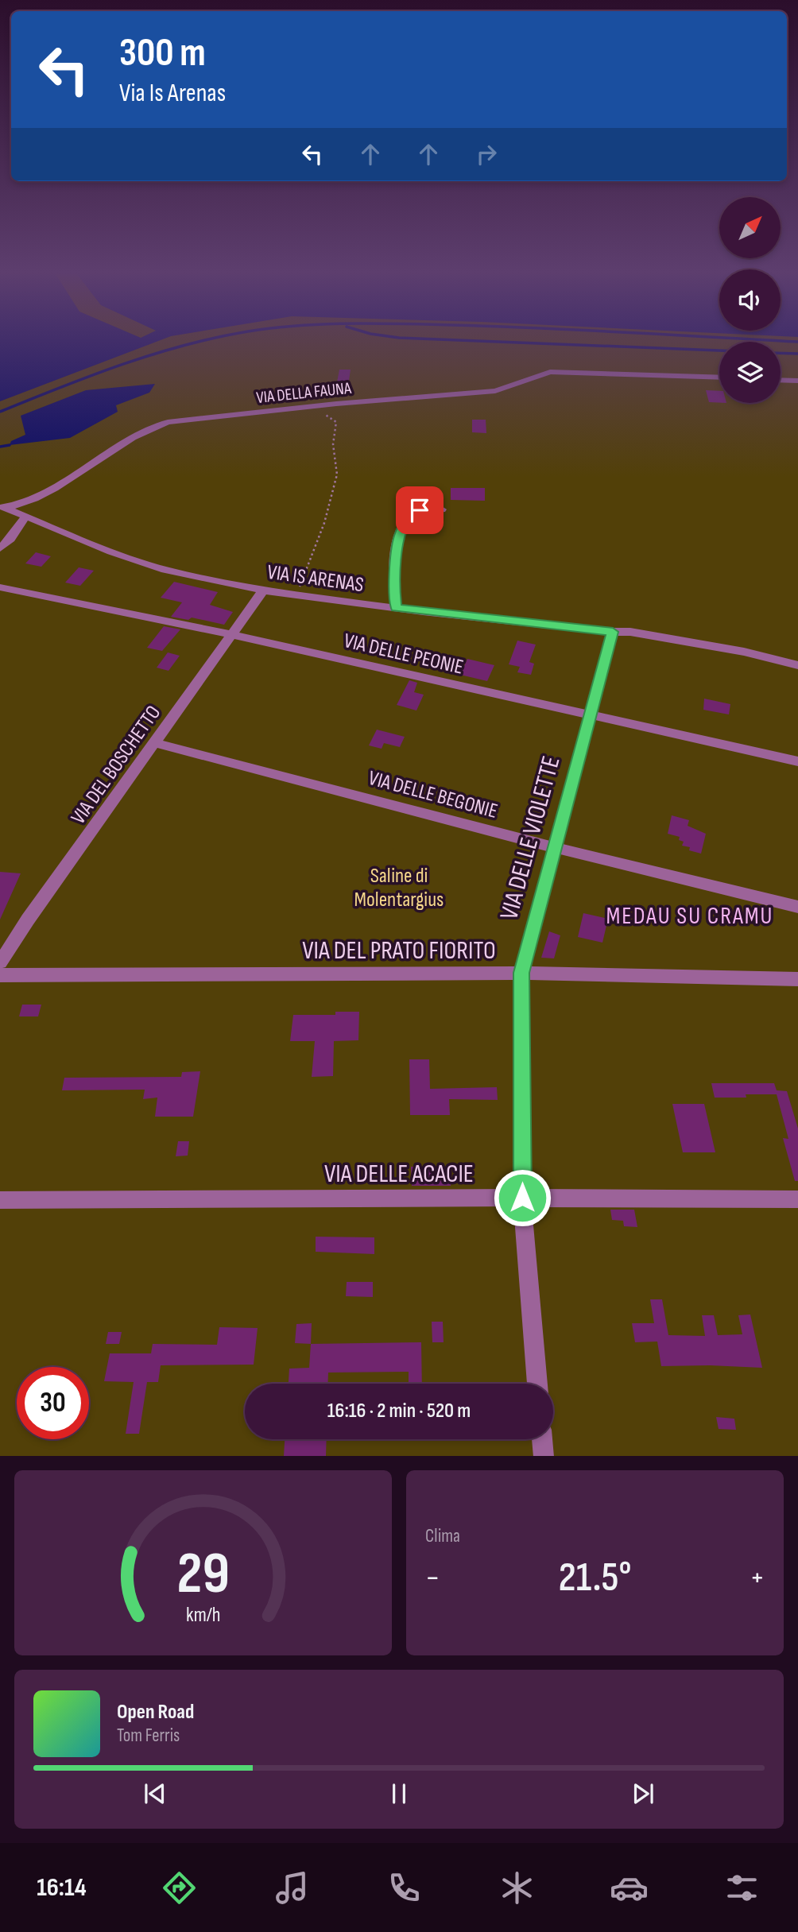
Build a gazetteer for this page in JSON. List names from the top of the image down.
{
  "streets": {
    "street": [
      "VIA DELLA FAUNA",
      "VIA IS ARENAS",
      "VIA DELLE PEONIE",
      "VIA DEL BOSCHETTO",
      "VIA DELLE BEGONIE",
      "VIA DELLE VIOLETTE",
      "VIA DEL PRATO FIORITO",
      "VIA DELLE ACACIE"
    ]
  },
  "crossings": [
    ["VIA DELLA FAUNA", "VIA IS ARENAS"],
    ["VIA IS ARENAS", "VIA DEL BOSCHETTO"],
    ["VIA IS ARENAS", "VIA DELLE VIOLETTE"],
    ["VIA DELLE PEONIE", "VIA DEL BOSCHETTO"],
    ["VIA DELLE PEONIE", "VIA DELLE VIOLETTE"],
    ["VIA DEL BOSCHETTO", "VIA DELLE BEGONIE"],
    ["VIA DELLE BEGONIE", "VIA DELLE VIOLETTE"],
    ["VIA DELLE VIOLETTE", "VIA DEL PRATO FIORITO"],
    ["VIA DELLE VIOLETTE", "VIA DELLE ACACIE"]
  ],
  "districts": ["MEDAU SU CRAMU"],
  "parks": ["Saline di Molentargius"],
  "north": "top right",
  "page": {
    "turn": ["300 m", "Via Is Arenas"],
    "limit": "30",
    "trip": "16:16 · 2 min · 520 m",
    "tile": "Clima",
    "heat": ["−", "21.5°", "+"],
    "song": ["Open Road", "Tom Ferris"],
    "tabs": "16:14",
    "gauge": ["29", "km/h"]
  }
}
